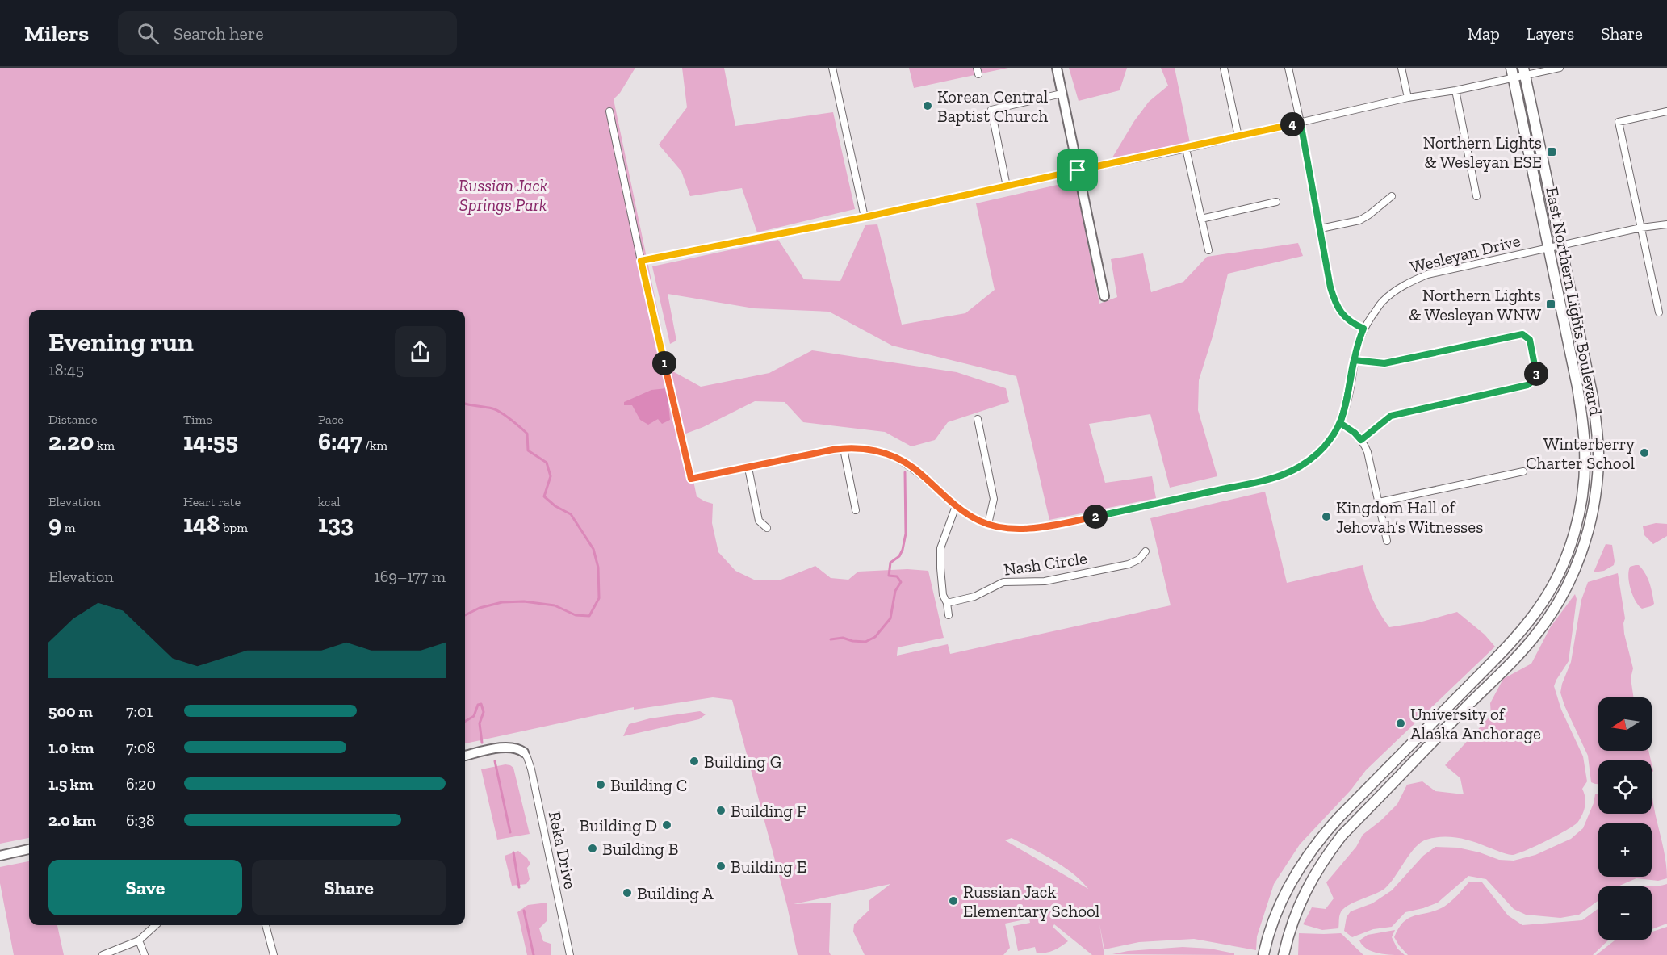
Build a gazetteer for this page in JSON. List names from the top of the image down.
{
  "streets": {
    "main road": ["East Northern Lights Boulevard"],
    "street": ["Wesleyan Drive", "Nash Circle", "Reka Drive"]
  },
  "crossings": [
    ["Wesleyan Drive", "East Northern Lights Boulevard"]
  ],
  "parks": ["Russian Jack Springs Park"],
  "places": {
    "other": [
      "Korean Central Baptist Church",
      "Winterberry Charter School",
      "Kingdom Hall of Jehovah’s Witnesses",
      "University of Alaska Anchorage",
      "Building G",
      "Building C",
      "Building F",
      "Building D",
      "Building B",
      "Building E",
      "Building A",
      "Russian Jack Elementary School"
    ],
    "transit": ["Northern Lights & Wesleyan ESE", "Northern Lights & Wesleyan WNW"]
  },
  "north": "left",
  "page": {
    "header": "Milers",
    "search": "Search here",
    "nav": ["Map", "Layers", "Share"],
    "pins": [
      "4",
      "1",
      "3",
      "2"
    ],
    "heading": ["Evening run", "18:45"],
    "stats": [
      ["Distance", "2.20 km"],
      ["Time", "14:55"],
      ["Pace", "6:47 /km"],
      ["Elevation", "9 m"],
      ["Heart rate", "148 bpm"],
      ["kcal", "133"]
    ],
    "chart": ["Elevation", "169–177 m"],
    "list": [
      {
        "name": "500 m",
        "note": "7:01"
      },
      {
        "name": "1.0 km",
        "note": "7:08"
      },
      {
        "name": "1.5 km",
        "note": "6:20"
      },
      {
        "name": "2.0 km",
        "note": "6:38"
      }
    ],
    "map_buttons": ["+", "−"],
    "buttons": ["Save", "Share"]
  }
}
